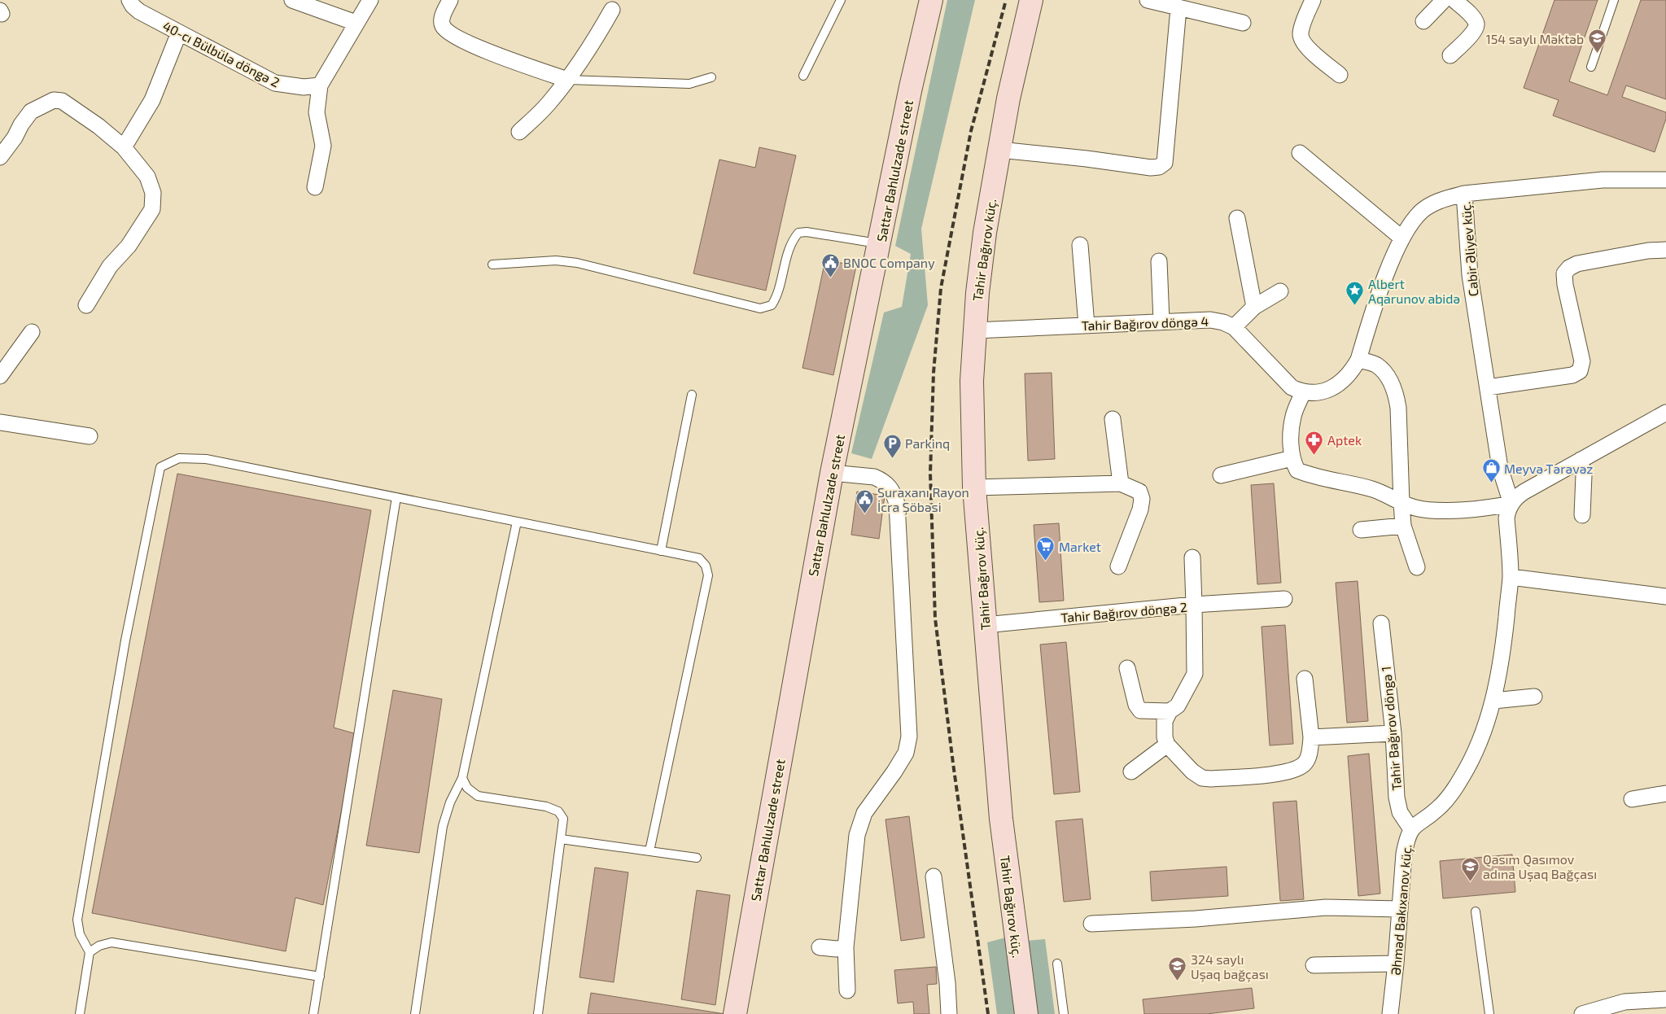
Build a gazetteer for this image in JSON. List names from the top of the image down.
{
  "streets": {
    "main road": ["Sattar Bahlulzade street", "Tahir Bağırov küç."],
    "street": [
      "40-cı Bülbülə döngə 2",
      "Cabir Əliyev küç.",
      "Tahir Bağırov döngə 4",
      "Tahir Bağırov döngə 2",
      "Tahir Bağırov döngə 1",
      "Əhməd Bakıxanov küç."
    ]
  },
  "crossings": [
    ["Cabir Əliyev küç.", "Əhməd Bakıxanov küç."],
    ["Tahir Bağırov küç.", "Tahir Bağırov döngə 4"],
    ["Tahir Bağırov küç.", "Tahir Bağırov döngə 2"],
    ["Tahir Bağırov döngə 1", "Əhməd Bakıxanov küç."]
  ],
  "places": {
    "school or university": ["154 saylı Məktəb", "Qasım Qasımov adına Uşaq Bağçası", "324 saylı Uşaq bağçası"],
    "public building": ["BNOC Company", "Suraxanı Rayon İcra Şöbəsi"],
    "place": ["Albert Aqarunov abidə"],
    "pharmacy": ["Aptek"],
    "parking": ["Parkinq"],
    "shop": ["Meyvə Tərəvəz"],
    "supermarket": ["Market"]
  }
}
